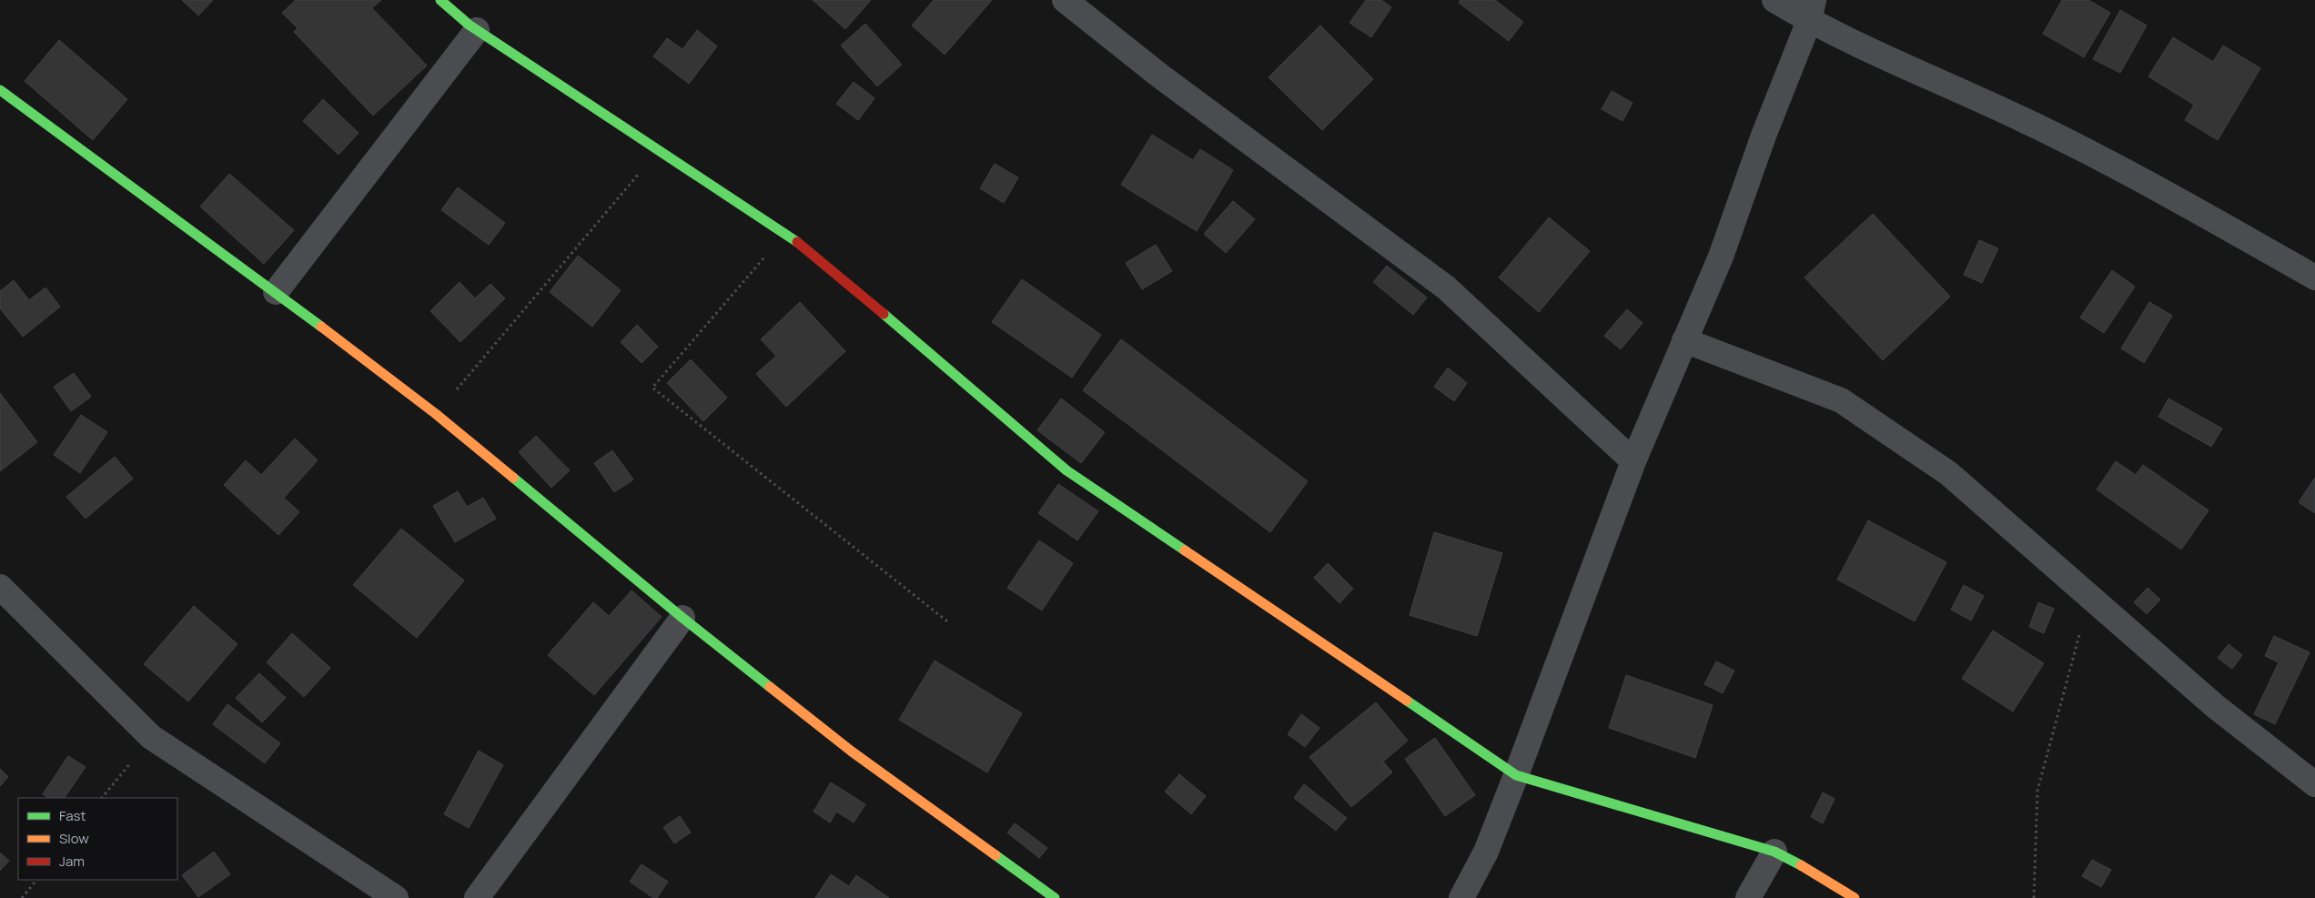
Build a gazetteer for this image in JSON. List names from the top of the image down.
{
  "legend": ["Fast", "Slow", "Jam"]
}
